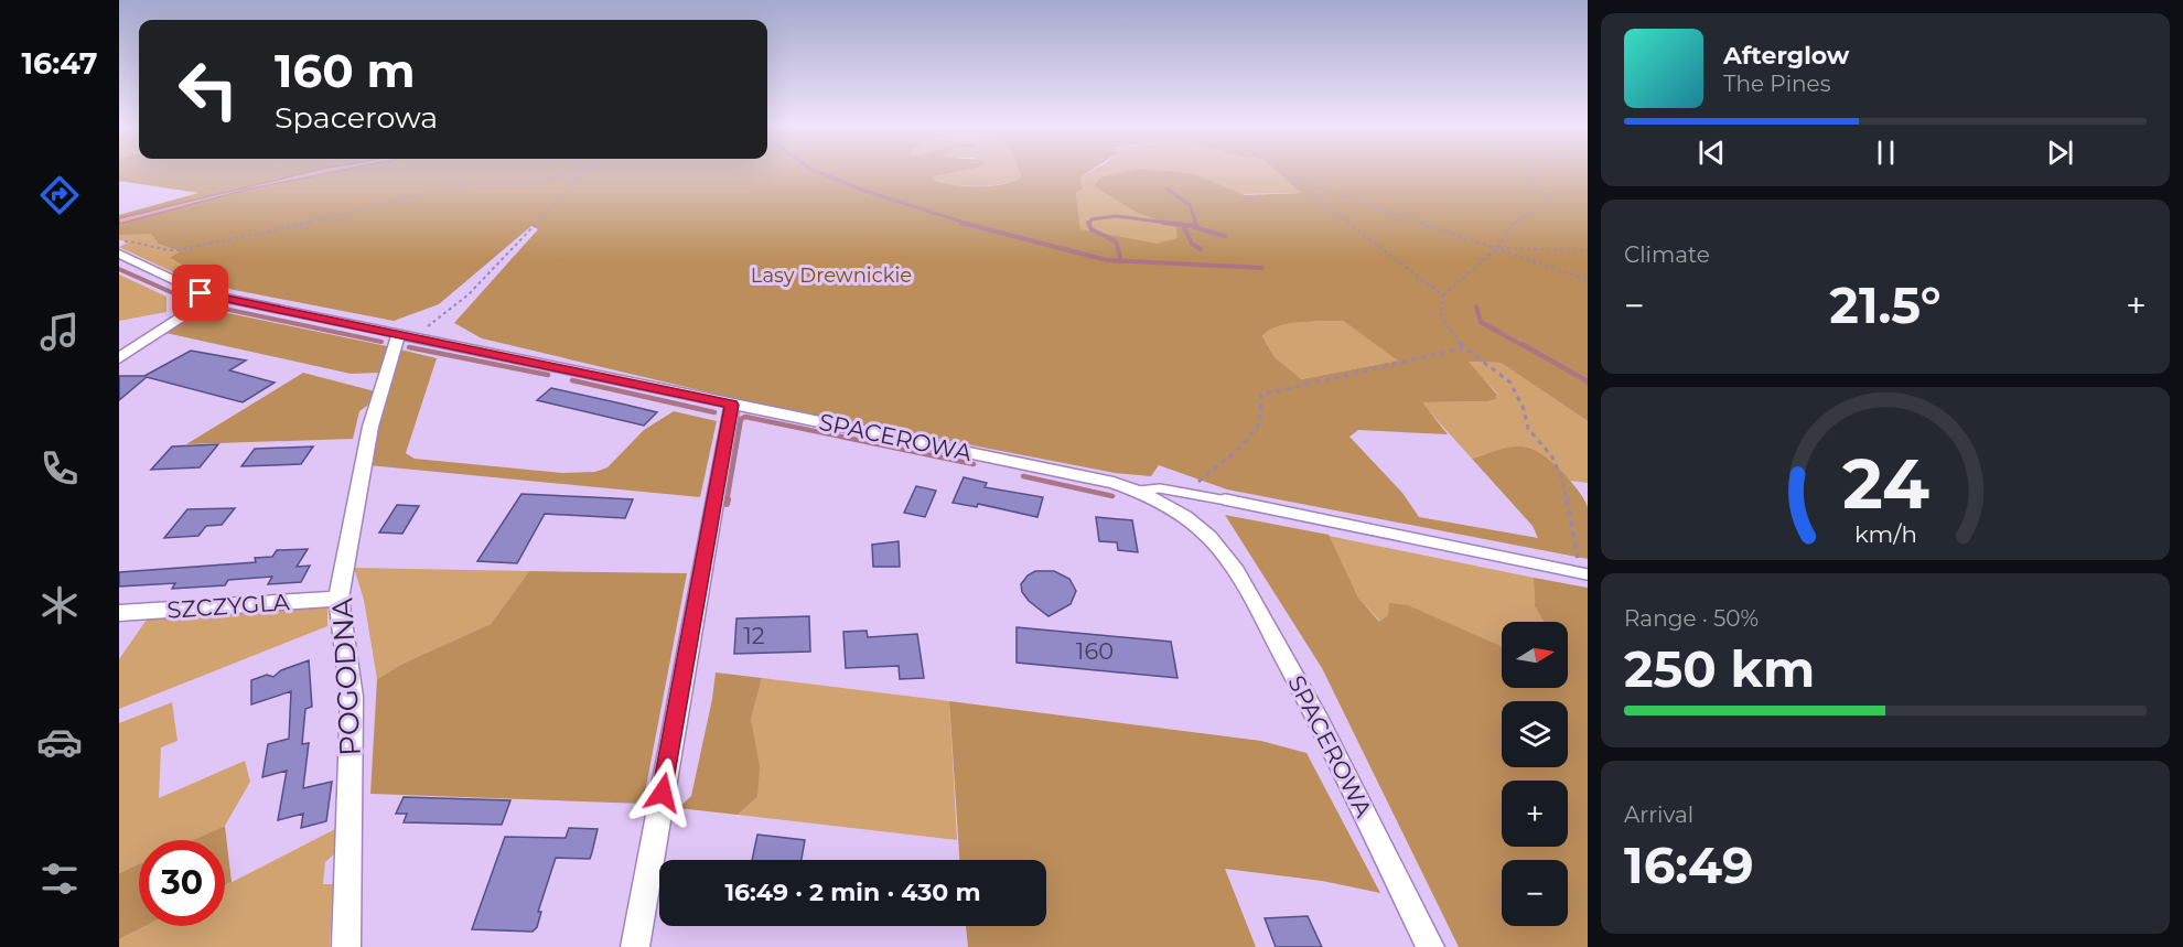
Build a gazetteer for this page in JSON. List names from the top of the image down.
{
  "streets": {
    "street": ["SPACEROWA", "SZCZYGLA", "POGODNA"]
  },
  "crossings": [
    ["SPACEROWA", "POGODNA"],
    ["SZCZYGLA", "POGODNA"]
  ],
  "parks": ["Lasy Drewnickie"],
  "house_numbers": ["12", "160"],
  "north": "right",
  "page": {
    "tabs": "16:47",
    "turn": ["160 m", "Spacerowa"],
    "song": ["Afterglow", "The Pines"],
    "tile": [
      "Climate",
      ["Range · 50%", "250 km"],
      ["Arrival", "16:49"]
    ],
    "heat": ["−", "21.5°", "+"],
    "map_buttons": ["+", "−"],
    "limit": "30",
    "trip": "16:49 · 2 min · 430 m",
    "gauge": ["24", "km/h"]
  }
}
